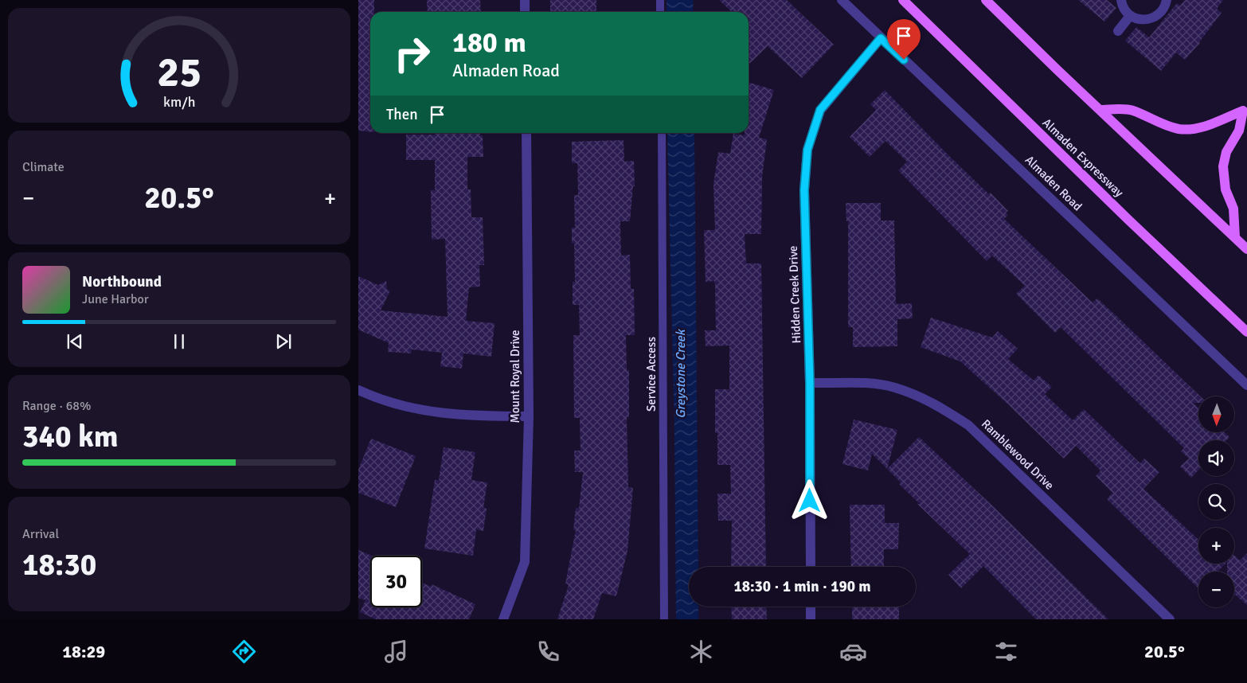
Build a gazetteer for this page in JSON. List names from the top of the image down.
{
  "streets": {
    "main road": ["Almaden Expressway"],
    "street": [
      "Almaden Road",
      "Hidden Creek Drive",
      "Mount Royal Drive",
      "Ramblewood Drive"
    ],
    "lane": ["Service Access"]
  },
  "crossings": [
    ["Almaden Road", "Hidden Creek Drive"],
    ["Hidden Creek Drive", "Ramblewood Drive"]
  ],
  "water": ["Greystone Creek"],
  "north": "bottom",
  "page": {
    "turn": ["180 m", "Almaden Road"],
    "then": "Then",
    "tile": [
      "Climate",
      ["Range · 68%", "340 km"],
      ["Arrival", "18:30"]
    ],
    "heat": ["−", "20.5°", "+"],
    "song": ["Northbound", "June Harbor"],
    "map_buttons": ["+", "−"],
    "limit": "30",
    "trip": "18:30 · 1 min · 190 m",
    "tabs": ["18:29", "20.5°"],
    "gauge": ["25", "km/h"]
  }
}
